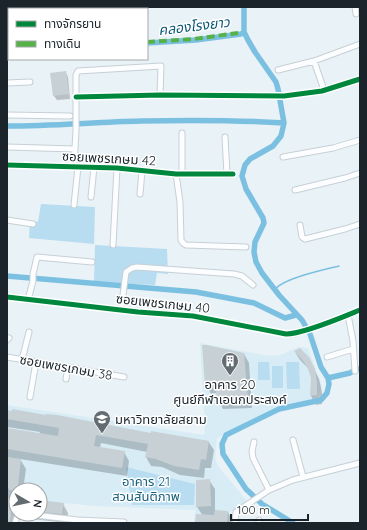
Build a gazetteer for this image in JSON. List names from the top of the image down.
{
  "streets": {
    "street": ["ซอยเพชรเกษม 42", "ซอยเพชรเกษม 40", "ซอยเพชรเกษม 38"]
  },
  "water": ["คลองโรงยาว"],
  "parks": ["อาคาร 21 สวนสันติภาพ"],
  "places": {
    "building": ["อาคาร 20 ศูนย์กีฬาเอนกประสงค์"],
    "school or university": ["มหาวิทยาลัยสยาม"]
  },
  "legend": ["ทางจักรยาน", "ทางเดิน"],
  "scale_bar": "100 m",
  "north": "right"
}
